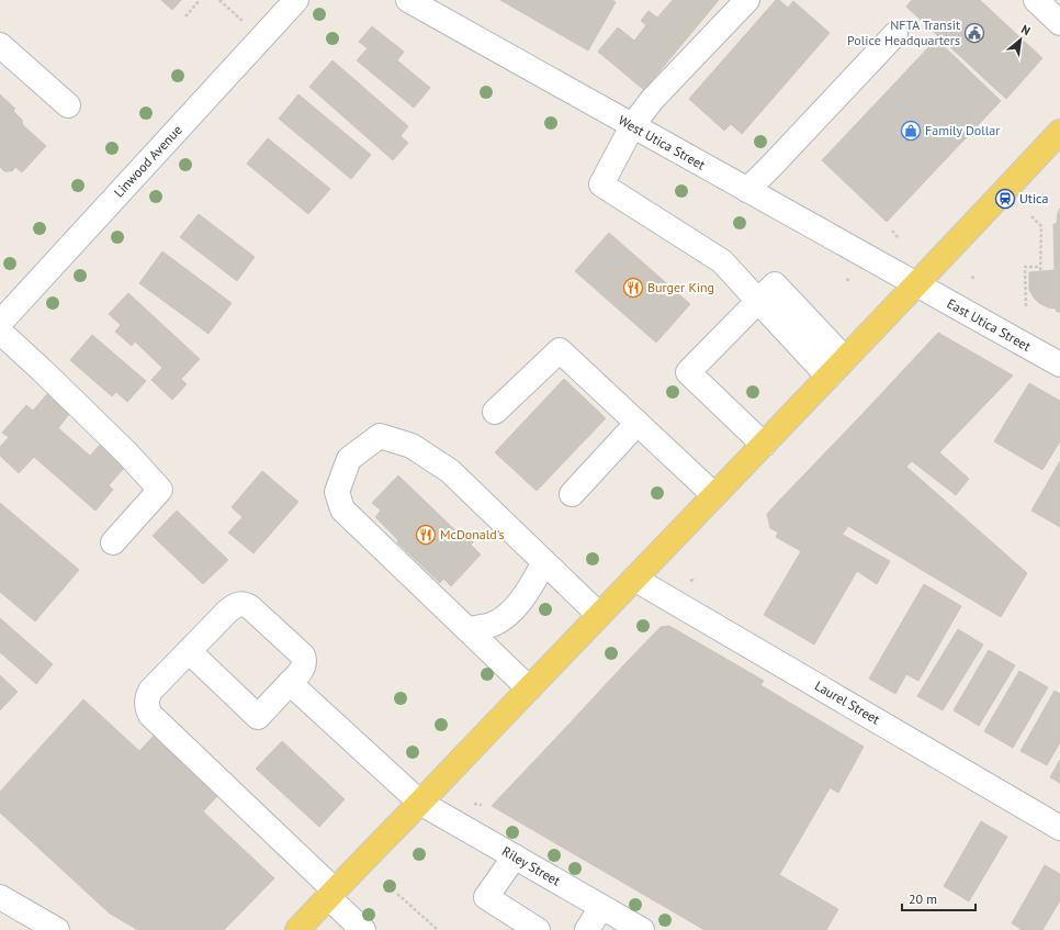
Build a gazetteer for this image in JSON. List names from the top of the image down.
{
  "streets": {
    "street": [
      "West Utica Street",
      "Linwood Avenue",
      "East Utica Street",
      "Laurel Street",
      "Riley Street"
    ]
  },
  "crossings": [
    ["West Utica Street", "East Utica Street"]
  ],
  "places": {
    "public building": ["NFTA Transit Police Headquarters"],
    "shop": ["Family Dollar"],
    "station": ["Utica"],
    "restaurant": ["Burger King", "McDonald's"]
  },
  "scale_bar": "20 m",
  "north": "top right"
}
